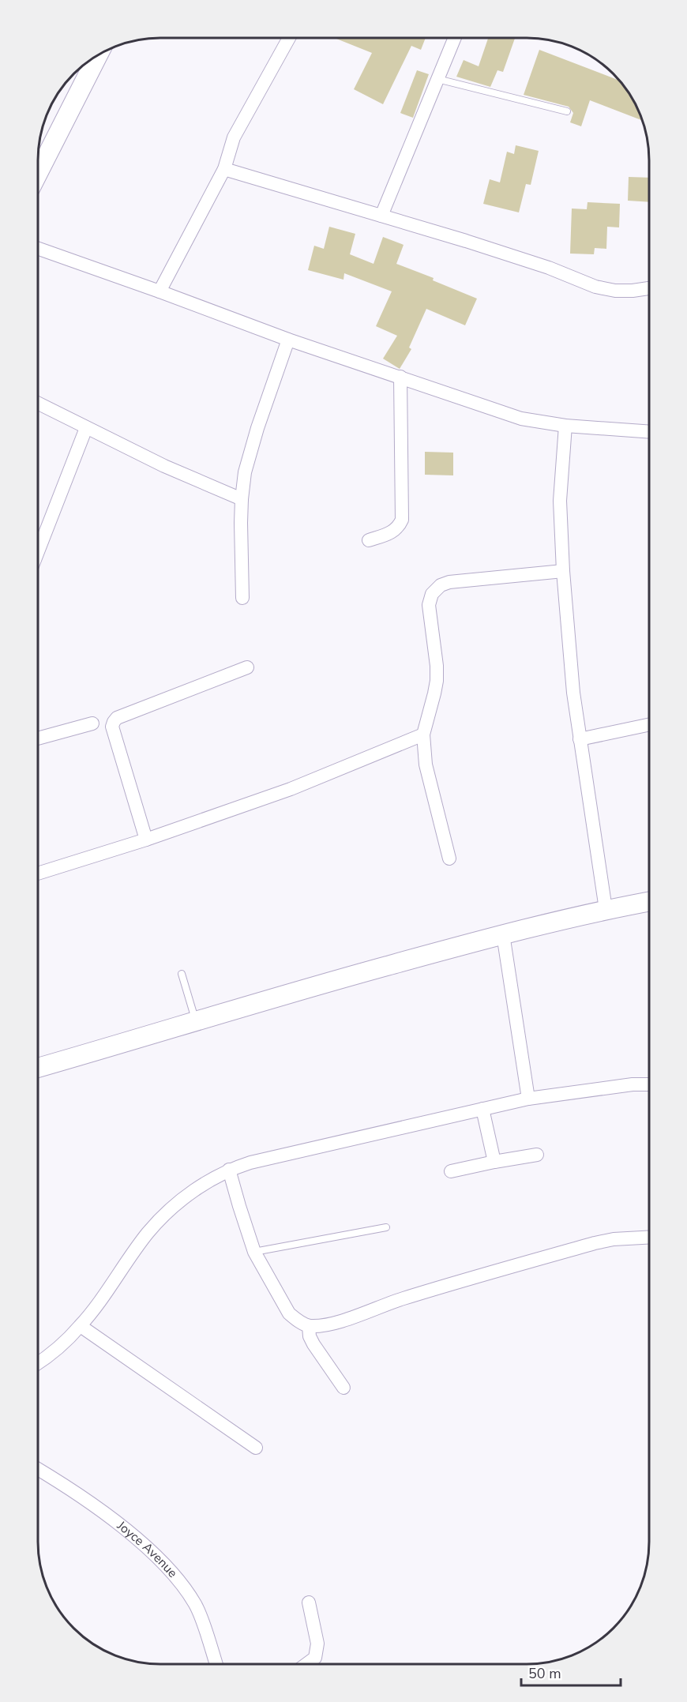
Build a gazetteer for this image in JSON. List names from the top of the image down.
{
  "streets": {
    "street": ["Joyce Avenue"]
  },
  "scale_bar": "50 m"
}
